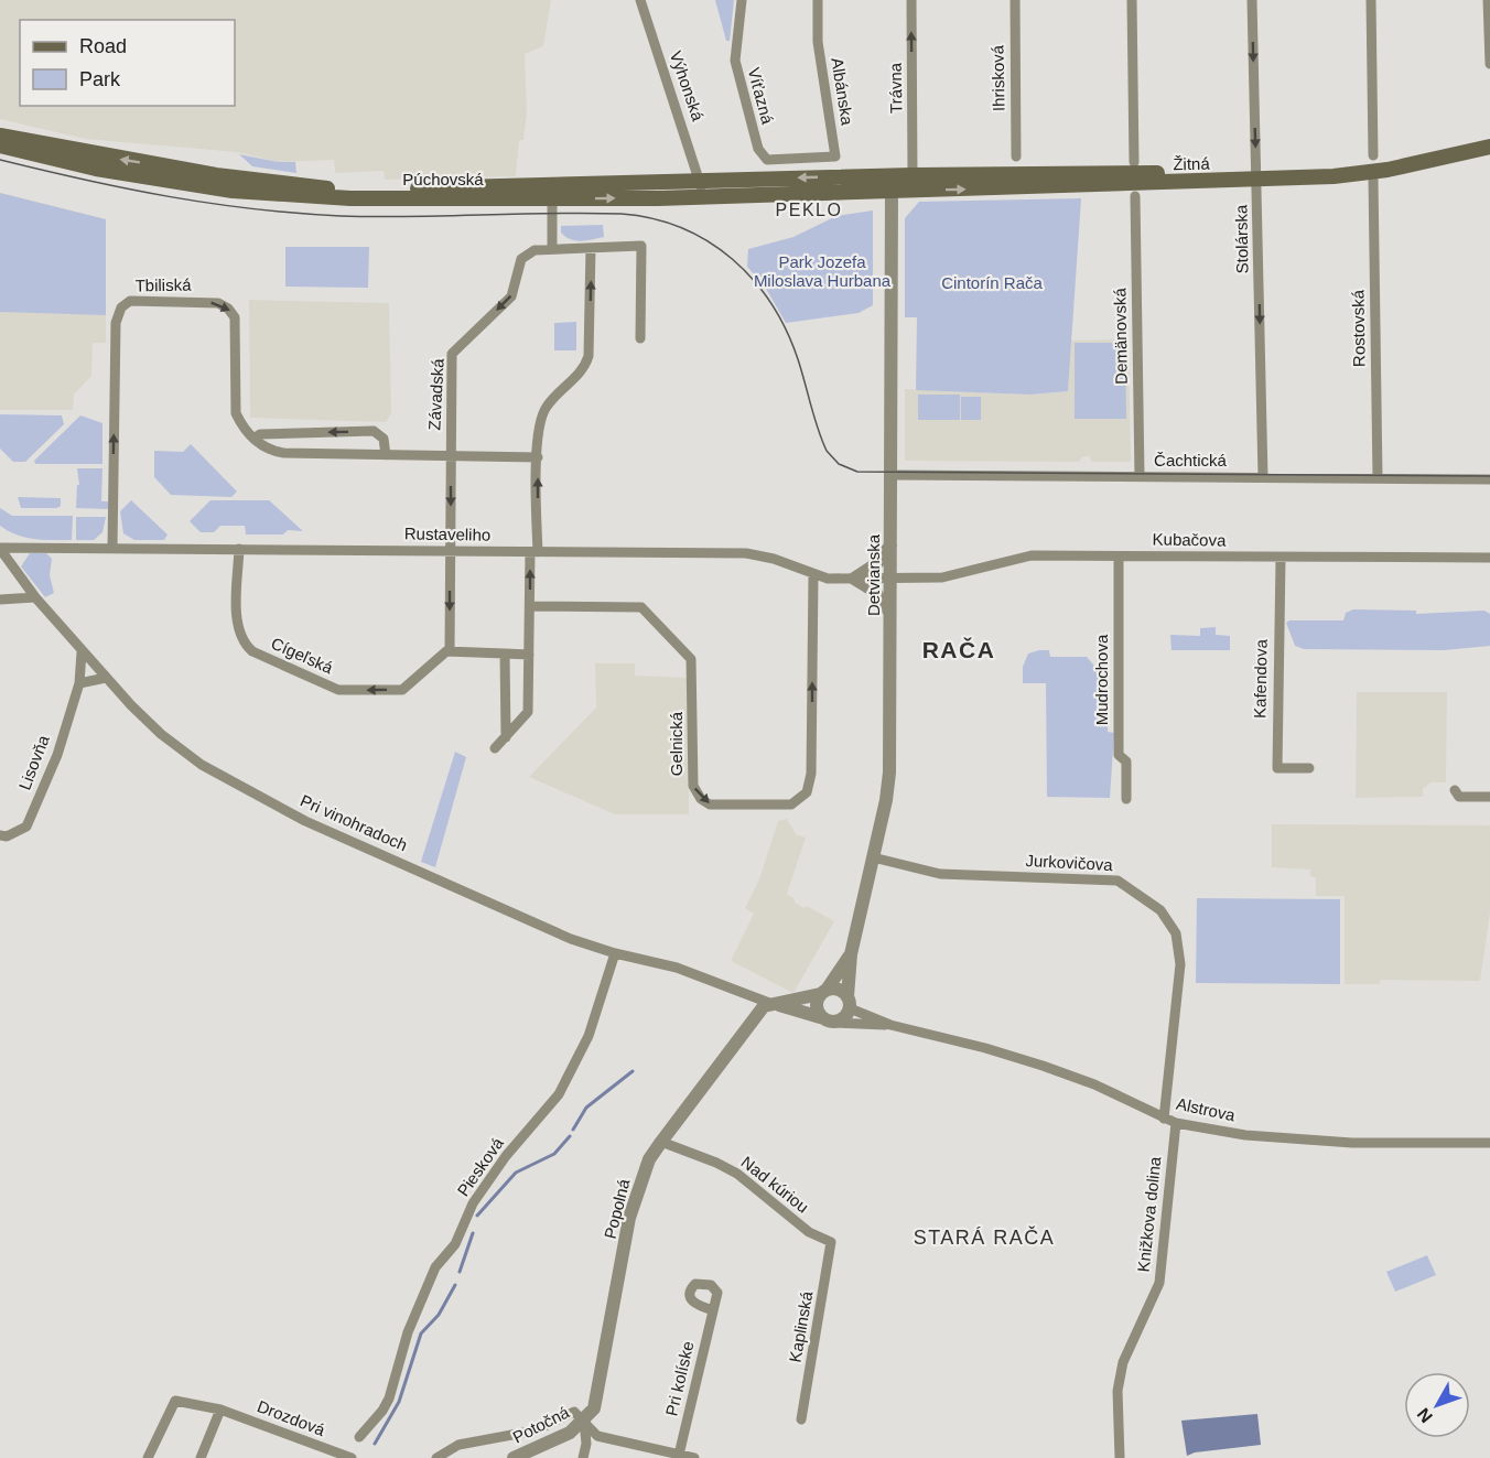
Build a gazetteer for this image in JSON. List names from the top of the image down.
{
  "streets": {
    "main road": ["Žitná", "Púchovská"],
    "street": [
      "Ihrisková",
      "Výhonská",
      "Trávna",
      "Albánska",
      "Víťazná",
      "Stolárska",
      "Tbiliská",
      "Rostovská",
      "Demänovská",
      "Závadská",
      "Čachtická",
      "Rustaveliho",
      "Kubačova",
      "Detvianska",
      "Cígeľská",
      "Kafendova",
      "Mudrochova",
      "Gelnická",
      "Lisovňa",
      "Pri vinohradoch",
      "Jurkovičova",
      "Alstrova",
      "Piesková",
      "Nad kúriou",
      "Popolná",
      "Knižkova dolina",
      "Kaplinská",
      "Pri kolíske",
      "Drozdová",
      "Potočná"
    ]
  },
  "crossings": [
    ["Výhonská", "Púchovská"],
    ["Trávna", "Žitná"],
    ["Trávna", "Púchovská"],
    ["Albánska", "Víťazná"],
    ["Žitná", "Púchovská"],
    ["Žitná", "Stolárska"],
    ["Žitná", "Detvianska"],
    ["Púchovská", "Detvianska"],
    ["Stolárska", "Čachtická"],
    ["Tbiliská", "Rustaveliho"],
    ["Rostovská", "Čachtická"],
    ["Demänovská", "Čachtická"],
    ["Závadská", "Rustaveliho"],
    ["Čachtická", "Detvianska"],
    ["Rustaveliho", "Kubačova"],
    ["Rustaveliho", "Detvianska"],
    ["Rustaveliho", "Cígeľská"],
    ["Rustaveliho", "Gelnická"],
    ["Rustaveliho", "Pri vinohradoch"],
    ["Kubačova", "Detvianska"],
    ["Kubačova", "Kafendova"],
    ["Kubačova", "Mudrochova"],
    ["Detvianska", "Pri vinohradoch"],
    ["Detvianska", "Jurkovičova"],
    ["Detvianska", "Alstrova"],
    ["Lisovňa", "Pri vinohradoch"],
    ["Pri vinohradoch", "Alstrova"],
    ["Pri vinohradoch", "Piesková"],
    ["Pri vinohradoch", "Popolná"],
    ["Jurkovičova", "Alstrova"],
    ["Alstrova", "Knižkova dolina"],
    ["Nad kúriou", "Popolná"],
    ["Nad kúriou", "Kaplinská"],
    ["Popolná", "Potočná"]
  ],
  "one_way": ["Trávna", "Stolárska"],
  "districts": ["PEKLO", "RAČA", "STARÁ RAČA"],
  "parks": ["Park Jozefa Miloslava Hurbana", "Cintorín Rača"],
  "legend": ["Road", "Park"],
  "north": "bottom left"
}
